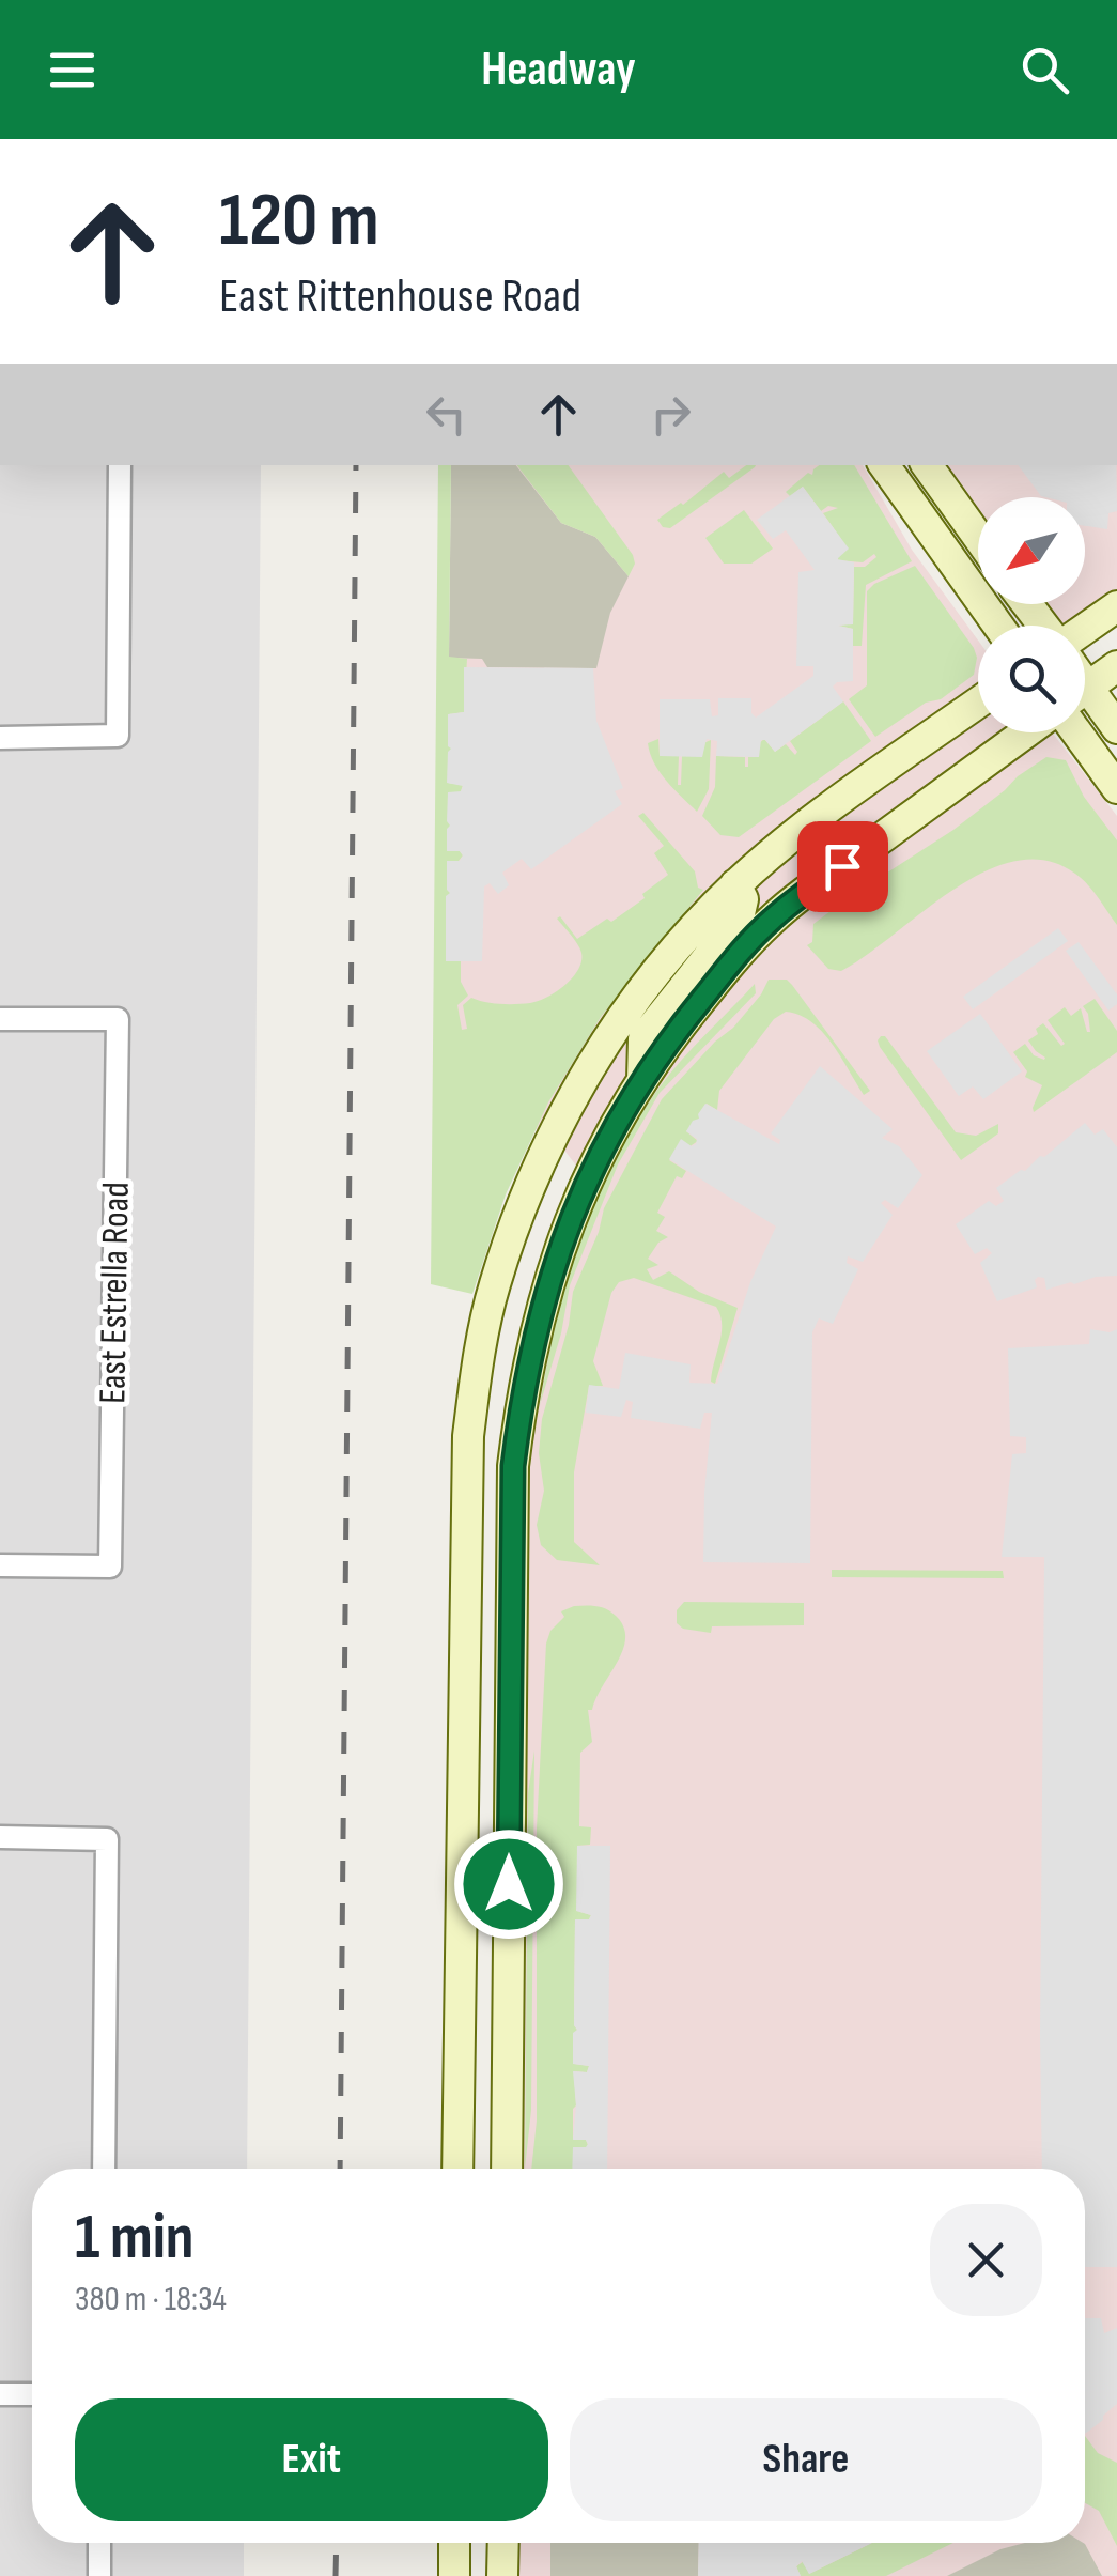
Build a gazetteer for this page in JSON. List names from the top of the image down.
{
  "streets": {
    "street": ["East Estrella Road"]
  },
  "north": "bottom left",
  "page": {
    "header": "Headway",
    "turn": ["120 m", "East Rittenhouse Road"],
    "heading": ["1 min", "380 m · 18:34"],
    "buttons": ["Exit", "Share"]
  }
}
